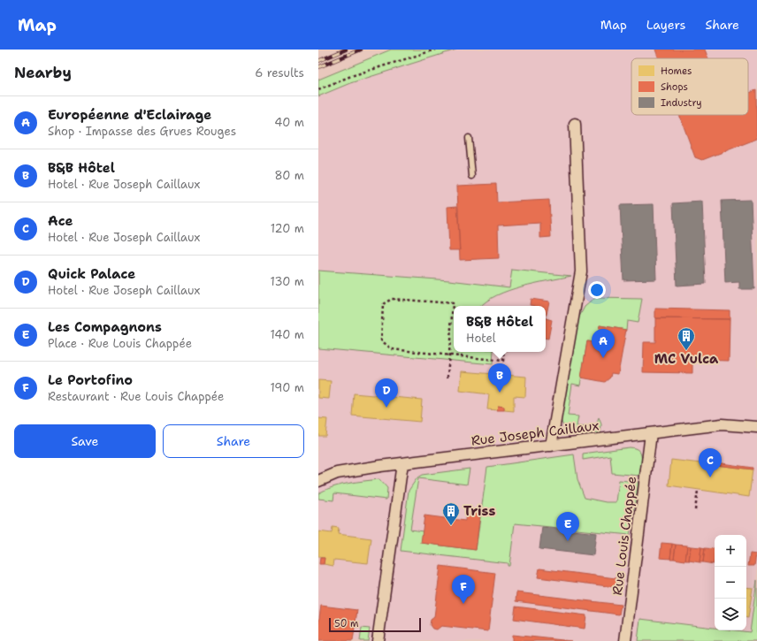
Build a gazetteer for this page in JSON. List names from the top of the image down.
{
  "streets": {
    "street": ["Rue Joseph Caillaux", "Rue Louis Chappée"]
  },
  "crossings": [
    ["Rue Joseph Caillaux", "Rue Louis Chappée"]
  ],
  "places": {
    "building": ["MC Vulca", "Triss"]
  },
  "legend": ["Homes", "Shops", "Industry"],
  "scale_bar": "50 m",
  "page": {
    "header": "Map",
    "nav": ["Map", "Layers", "Share"],
    "heading": ["Nearby", "6 results"],
    "list": [
      {
        "mark": "A",
        "name": "Européenne d'Eclairage",
        "note": "Shop · Impasse des Grues Rouges",
        "value": "40 m"
      },
      {
        "mark": "B",
        "name": "B&B Hôtel",
        "note": "Hotel · Rue Joseph Caillaux",
        "value": "80 m"
      },
      {
        "mark": "C",
        "name": "Ace",
        "note": "Hotel · Rue Joseph Caillaux",
        "value": "120 m"
      },
      {
        "mark": "D",
        "name": "Quick Palace",
        "note": "Hotel · Rue Joseph Caillaux",
        "value": "130 m"
      },
      {
        "mark": "E",
        "name": "Les Compagnons",
        "note": "Place · Rue Louis Chappée",
        "value": "140 m"
      },
      {
        "mark": "F",
        "name": "Le Portofino",
        "note": "Restaurant · Rue Louis Chappée",
        "value": "190 m"
      }
    ],
    "popup": ["B&B Hôtel", "Hotel"],
    "pins": [
      "A",
      "B",
      "D",
      "C",
      "E",
      "F"
    ],
    "buttons": ["Save", "Share"],
    "map_buttons": ["+", "−"],
    "scale": "50 m"
  }
}
